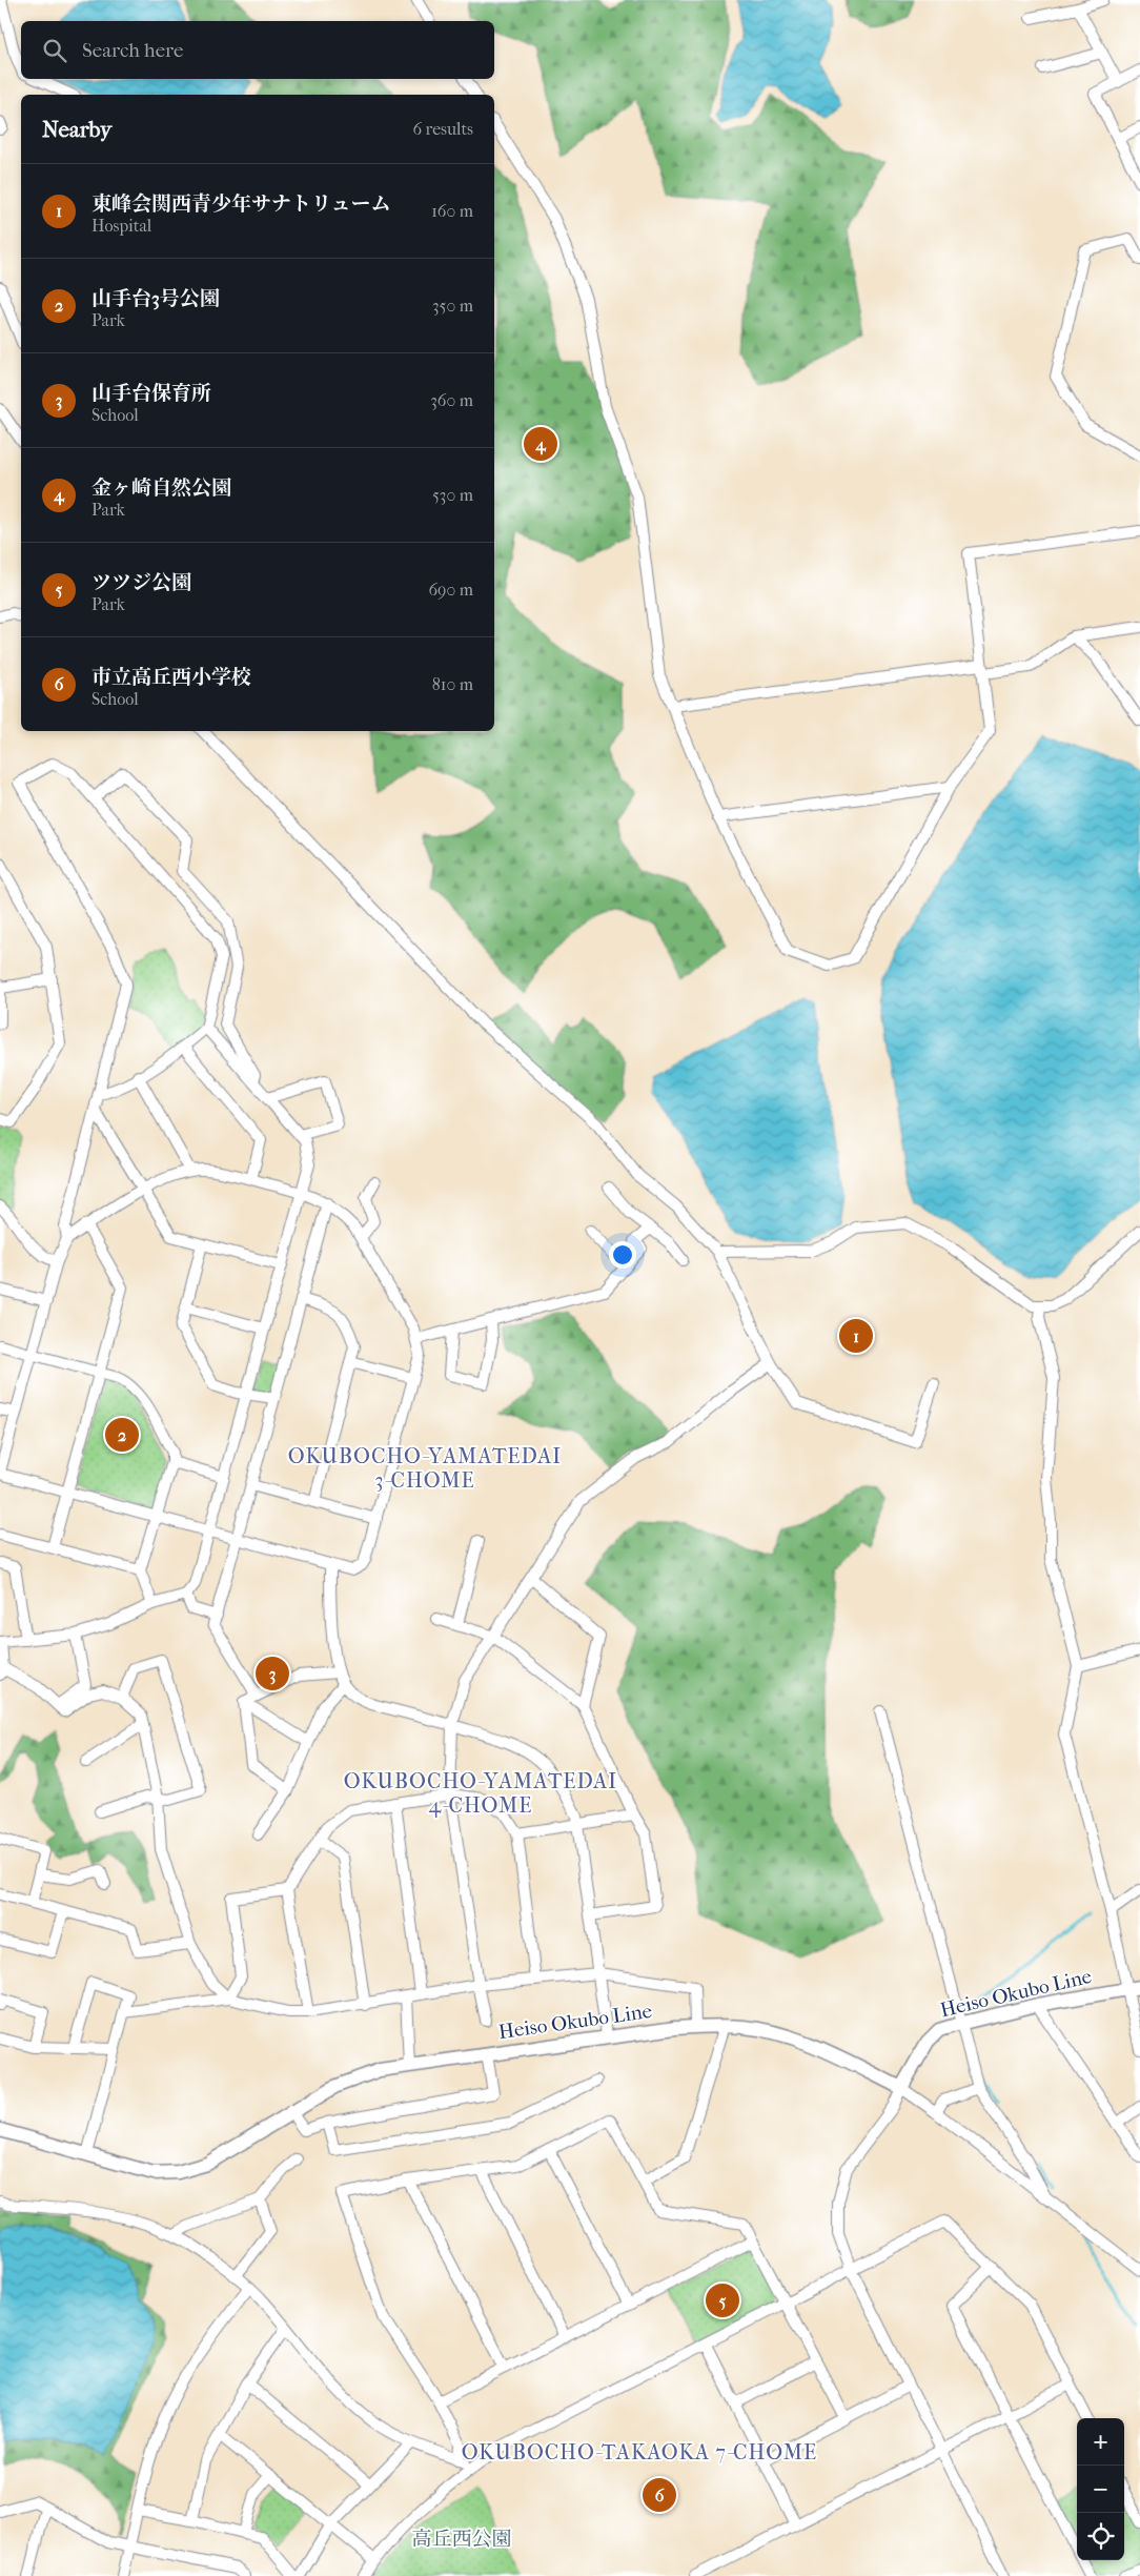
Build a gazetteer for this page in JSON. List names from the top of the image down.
{
  "streets": {
    "main road": ["Heiso Okubo Line"]
  },
  "districts": ["OKUBOCHO-YAMATEDAI 3-CHOME", "OKUBOCHO-YAMATEDAI 4-CHOME", "OKUBOCHO-TAKAOKA 7-CHOME"],
  "parks": ["高丘西公園"],
  "page": {
    "search": "Search here",
    "heading": ["Nearby", "6 results"],
    "list": [
      {
        "mark": "1",
        "name": "東峰会関西青少年サナトリューム",
        "note": "Hospital",
        "value": "160 m"
      },
      {
        "mark": "2",
        "name": "山手台3号公園",
        "note": "Park",
        "value": "350 m"
      },
      {
        "mark": "3",
        "name": "山手台保育所",
        "note": "School",
        "value": "360 m"
      },
      {
        "mark": "4",
        "name": "金ヶ崎自然公園",
        "note": "Park",
        "value": "530 m"
      },
      {
        "mark": "5",
        "name": "ツツジ公園",
        "note": "Park",
        "value": "690 m"
      },
      {
        "mark": "6",
        "name": "市立高丘西小学校",
        "note": "School",
        "value": "810 m"
      }
    ],
    "pins": [
      "4",
      "1",
      "2",
      "3",
      "5",
      "6"
    ],
    "map_buttons": ["+", "−"]
  }
}
